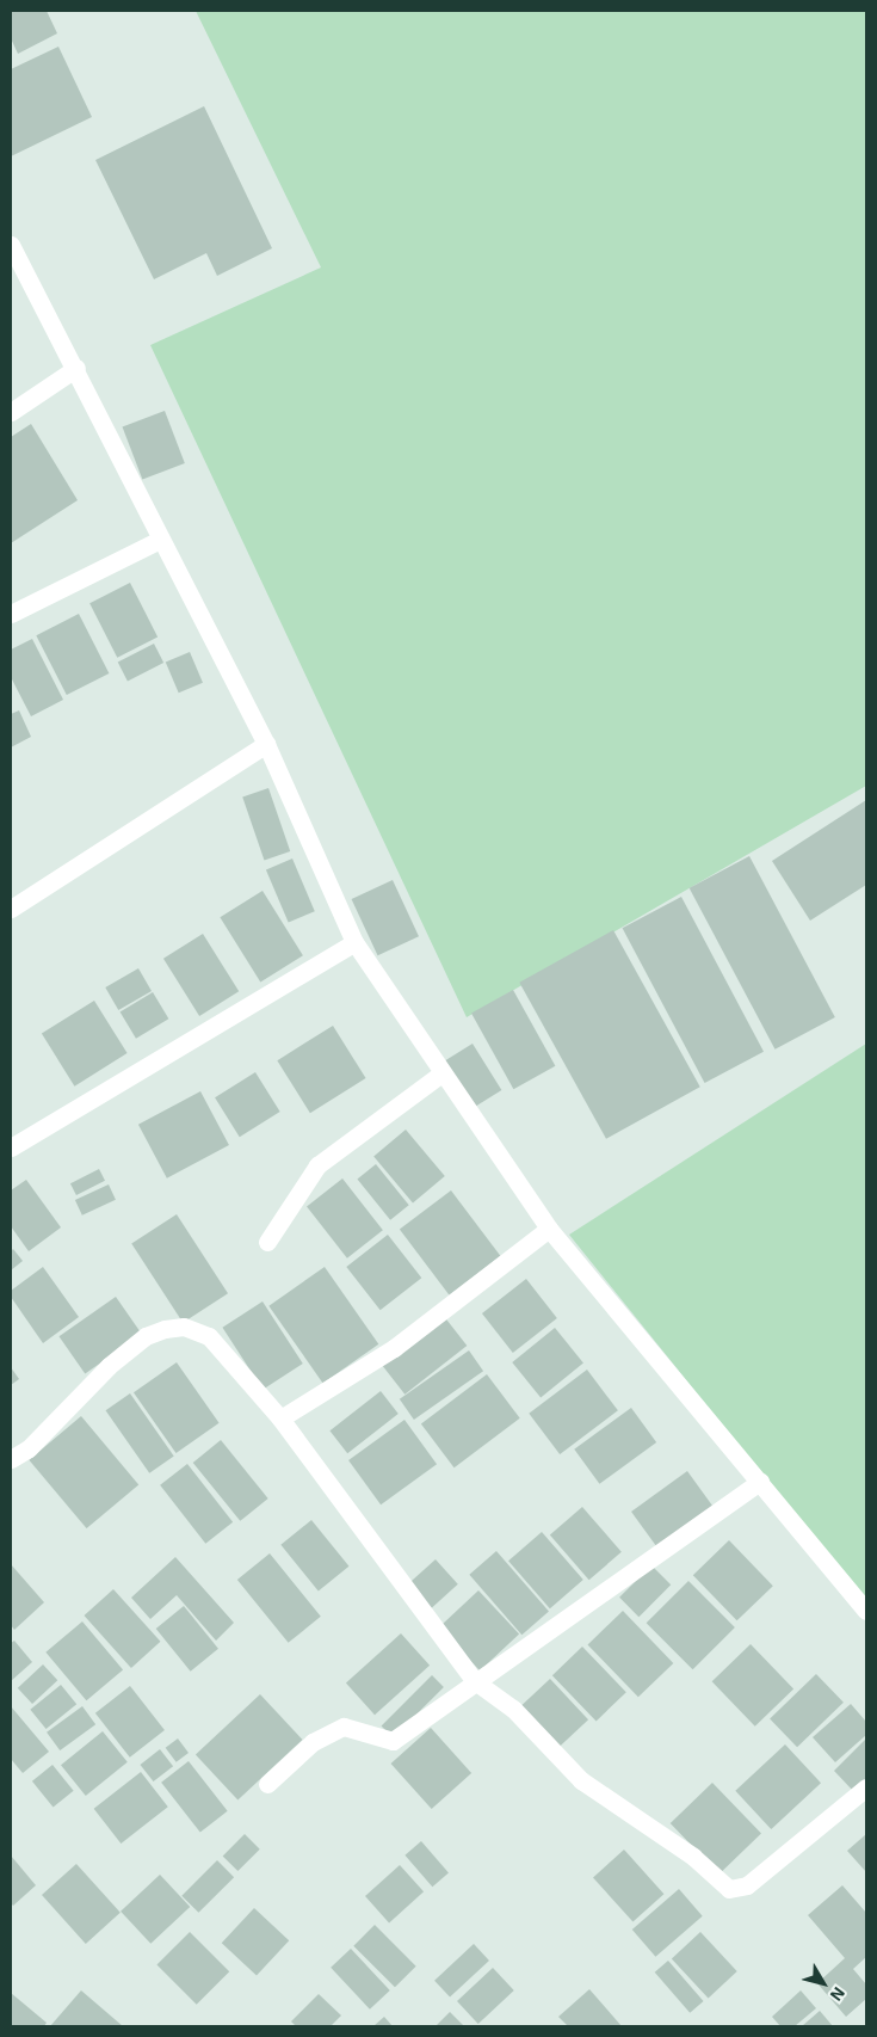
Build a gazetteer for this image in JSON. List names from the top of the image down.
{
  "north": "bottom right"
}
